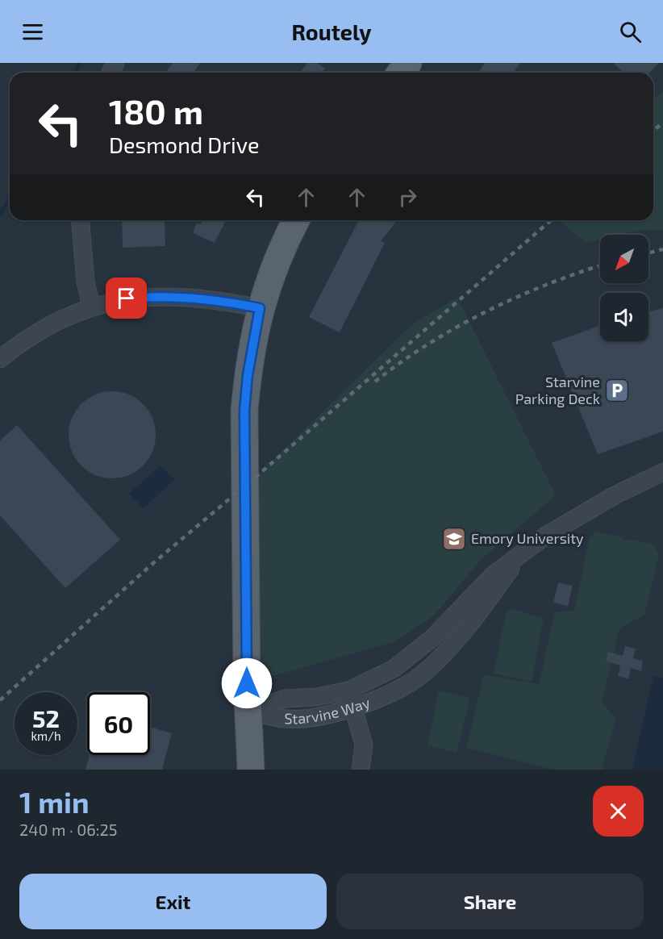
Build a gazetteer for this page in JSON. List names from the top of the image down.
{
  "streets": {
    "street": ["Starvine Way"]
  },
  "places": {
    "parking": ["Starvine Parking Deck"],
    "school or university": ["Emory University"]
  },
  "north": "bottom left",
  "page": {
    "header": "Routely",
    "turn": ["180 m", "Desmond Drive"],
    "speed": "52 km/h",
    "limit": "60",
    "heading": ["1 min", "240 m · 06:25"],
    "buttons": ["Exit", "Share"]
  }
}
